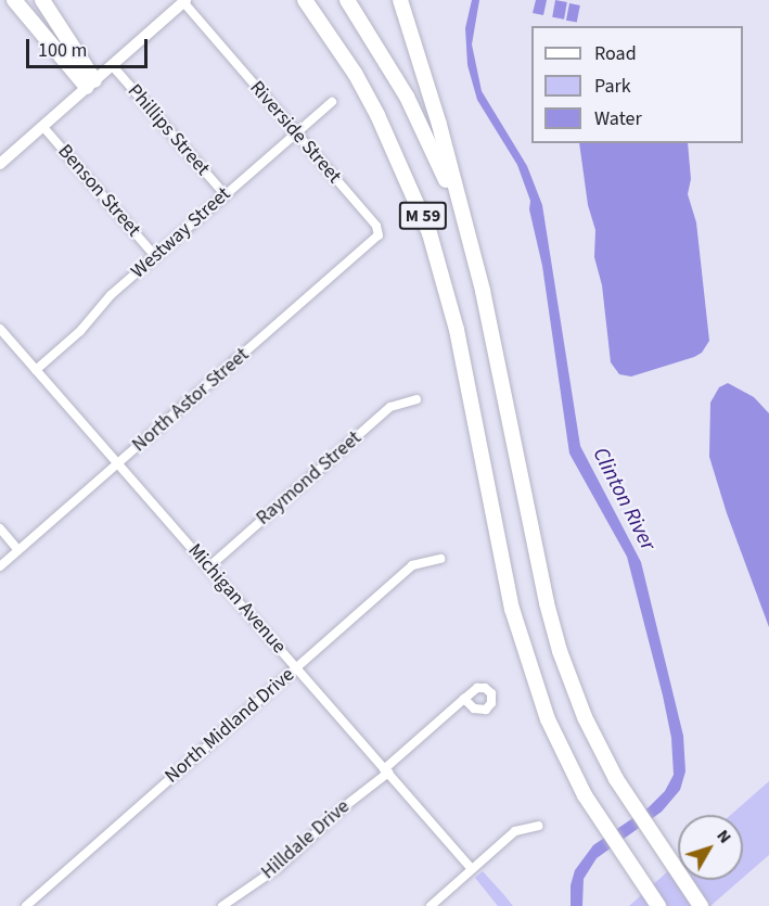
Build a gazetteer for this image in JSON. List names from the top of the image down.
{
  "streets": {
    "highway": ["M 59"],
    "street": [
      "Phillips Street",
      "Riverside Street",
      "Benson Street",
      "Westway Street",
      "North Astor Street",
      "Raymond Street",
      "Michigan Avenue",
      "North Midland Drive",
      "Hilldale Drive"
    ]
  },
  "crossings": [
    ["Phillips Street", "Westway Street"],
    ["Riverside Street", "Westway Street"],
    ["Riverside Street", "North Astor Street"],
    ["Benson Street", "Westway Street"],
    ["Westway Street", "Michigan Avenue"],
    ["North Astor Street", "Michigan Avenue"],
    ["Raymond Street", "Michigan Avenue"],
    ["Michigan Avenue", "North Midland Drive"],
    ["Michigan Avenue", "Hilldale Drive"]
  ],
  "water": ["Clinton River"],
  "legend": ["Road", "Park", "Water"],
  "scale_bar": "100 m",
  "north": "top right"
}
